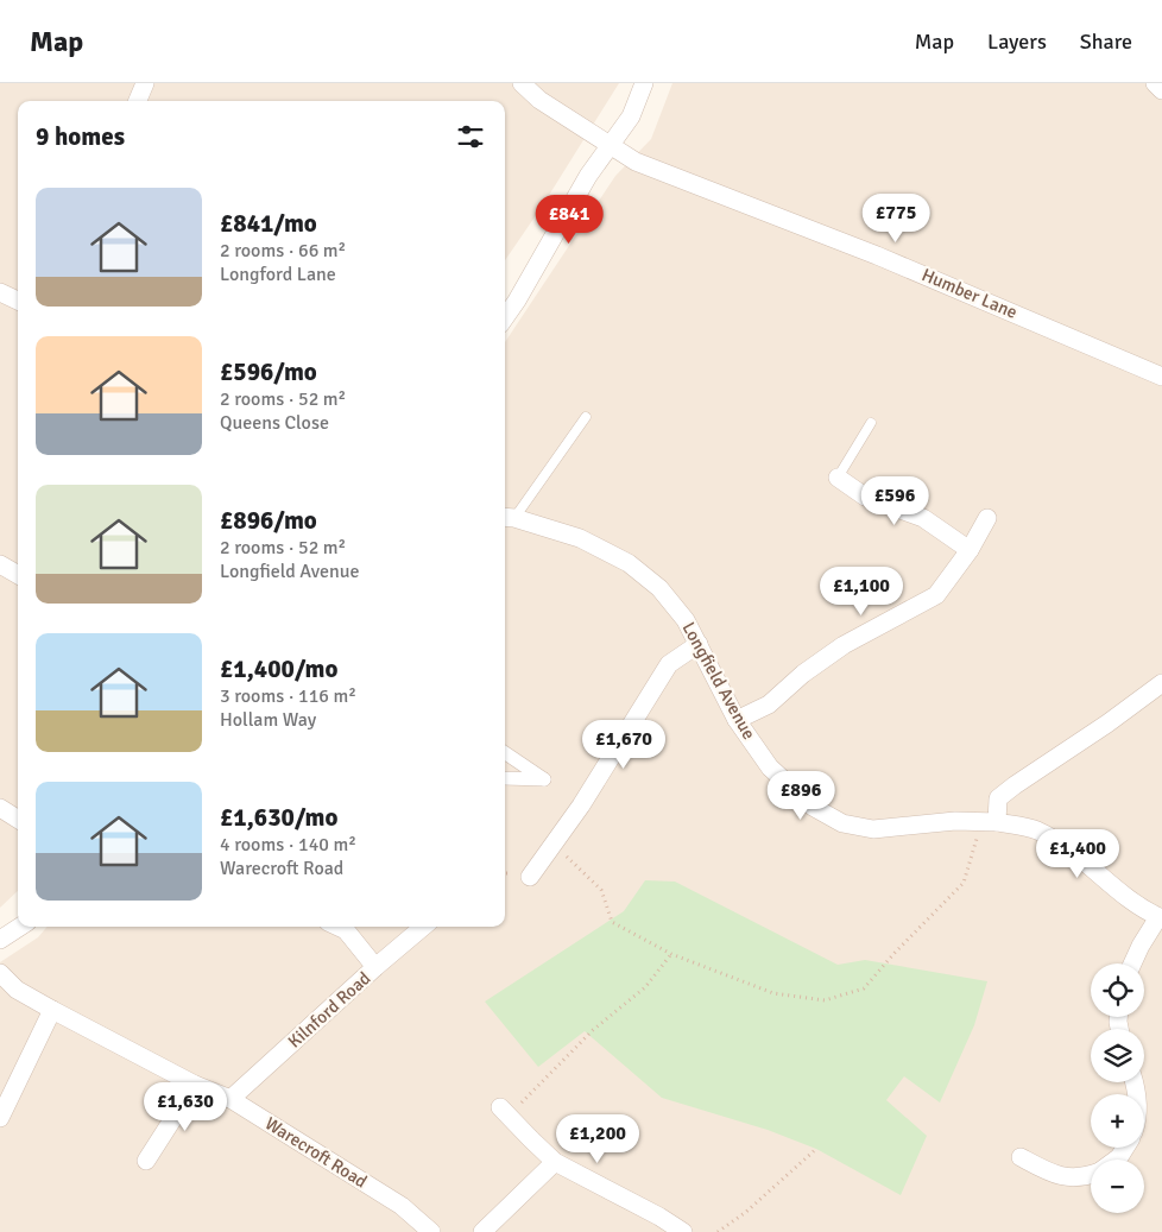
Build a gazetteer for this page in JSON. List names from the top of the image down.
{
  "streets": {
    "street": [
      "Humber Lane",
      "Longfield Avenue",
      "Kilnford Road",
      "Warecroft Road"
    ]
  },
  "crossings": [
    ["Kilnford Road", "Warecroft Road"]
  ],
  "page": {
    "header": "Map",
    "nav": ["Map", "Layers", "Share"],
    "heading": "9 homes",
    "list": [
      {
        "name": "£841/mo",
        "note": "2 rooms · 66 m² · Longford Lane"
      },
      {
        "name": "£596/mo",
        "note": "2 rooms · 52 m² · Queens Close"
      },
      {
        "name": "£896/mo",
        "note": "2 rooms · 52 m² · Longfield Avenue"
      },
      {
        "name": "£1,400/mo",
        "note": "3 rooms · 116 m² · Hollam Way"
      },
      {
        "name": "£1,630/mo",
        "note": "4 rooms · 140 m² · Warecroft Road"
      }
    ],
    "price": [
      "£775",
      "£841",
      "£596",
      "£1,100",
      "£1,670",
      "£896",
      "£1,400",
      "£1,630",
      "£1,200"
    ],
    "map_buttons": ["+", "−"]
  }
}
